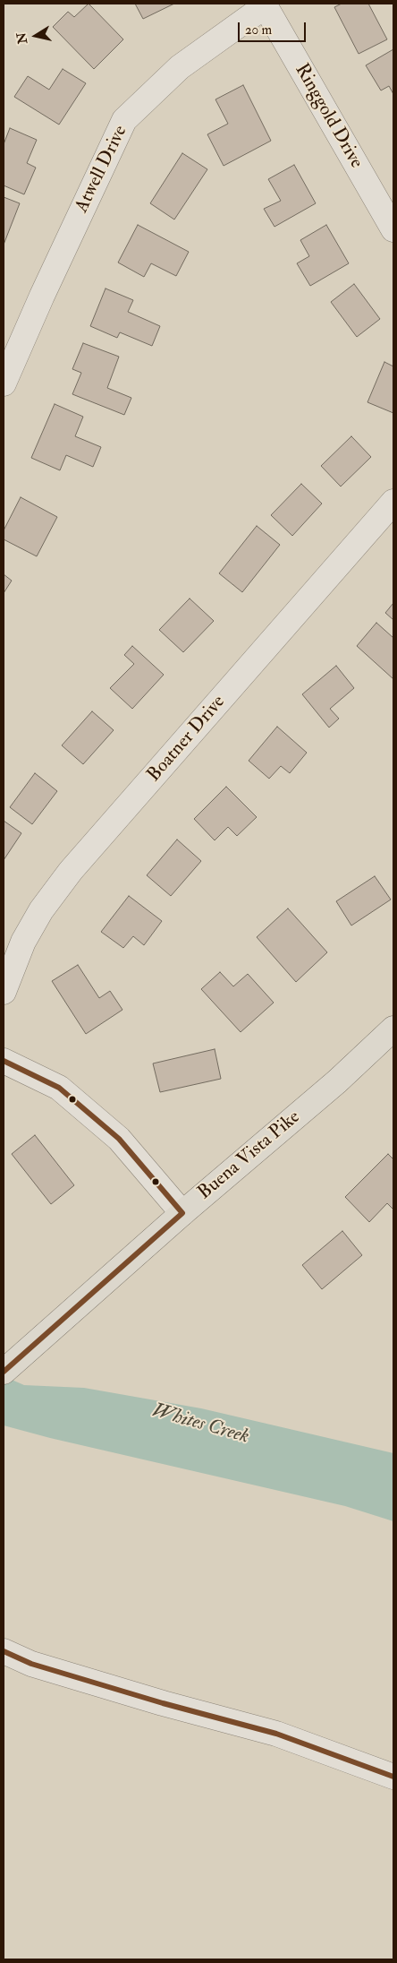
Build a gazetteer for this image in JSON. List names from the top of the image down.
{
  "streets": {
    "main road": ["Buena Vista Pike"],
    "street": ["Ringgold Drive", "Atwell Drive", "Boatner Drive"]
  },
  "crossings": [
    ["Ringgold Drive", "Atwell Drive"]
  ],
  "water": ["Whites Creek"],
  "scale_bar": "20 m",
  "north": "left"
}
